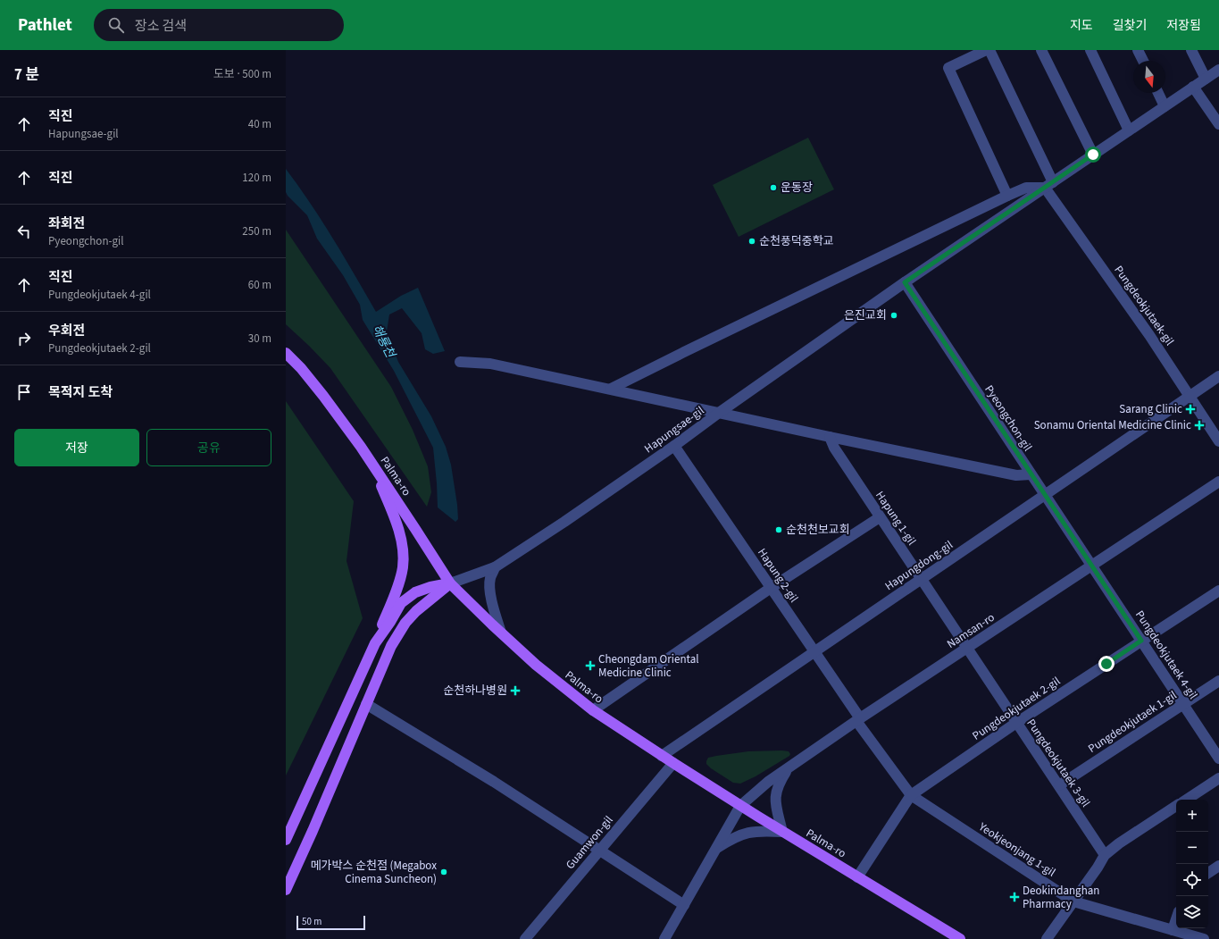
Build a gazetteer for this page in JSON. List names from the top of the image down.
{
  "streets": {
    "main road": ["Palma-ro"],
    "street": [
      "Pungdeokjutaek-gil",
      "Pyeongchon-gil",
      "Hapungsae-gil",
      "Hapung 1-gil",
      "Hapungdong-gil",
      "Hapung 2-gil",
      "Namsan-ro",
      "Pungdeokjutaek 4-gil",
      "Pungdeokjutaek 2-gil",
      "Pungdeokjutaek 1-gil",
      "Pungdeokjutaek 3-gil",
      "Guamwon-gil",
      "Yeokjeonjang 1-gil"
    ]
  },
  "crossings": [
    ["Pungdeokjutaek-gil", "Hapungsae-gil"],
    ["Pungdeokjutaek-gil", "Hapungdong-gil"],
    ["Pyeongchon-gil", "Hapungsae-gil"],
    ["Pyeongchon-gil", "Hapungdong-gil"],
    ["Pyeongchon-gil", "Namsan-ro"],
    ["Pyeongchon-gil", "Pungdeokjutaek 4-gil"],
    ["Hapungsae-gil", "Palma-ro"],
    ["Hapungsae-gil", "Hapung 2-gil"],
    ["Palma-ro", "Hapungdong-gil"],
    ["Palma-ro", "Namsan-ro"],
    ["Palma-ro", "Pungdeokjutaek 2-gil"],
    ["Palma-ro", "Guamwon-gil"],
    ["Hapung 1-gil", "Hapungdong-gil"],
    ["Hapung 1-gil", "Namsan-ro"],
    ["Hapung 1-gil", "Pungdeokjutaek 3-gil"],
    ["Hapungdong-gil", "Hapung 2-gil"],
    ["Hapung 2-gil", "Namsan-ro"],
    ["Hapung 2-gil", "Yeokjeonjang 1-gil"],
    ["Namsan-ro", "Pungdeokjutaek 4-gil"],
    ["Namsan-ro", "Pungdeokjutaek 3-gil"],
    ["Namsan-ro", "Yeokjeonjang 1-gil"],
    ["Pungdeokjutaek 4-gil", "Pungdeokjutaek 2-gil"],
    ["Pungdeokjutaek 4-gil", "Pungdeokjutaek 1-gil"],
    ["Pungdeokjutaek 2-gil", "Pungdeokjutaek 3-gil"],
    ["Pungdeokjutaek 2-gil", "Yeokjeonjang 1-gil"],
    ["Pungdeokjutaek 1-gil", "Pungdeokjutaek 3-gil"]
  ],
  "water": ["해룡천"],
  "places": {
    "other": [
      "운동장",
      "순천풍덕중학교",
      "은진교회",
      "순천천보교회",
      "메가박스 순천점 (Megabox Cinema Suncheon)"
    ],
    "health": [
      "Sarang Clinic",
      "Sonamu Oriental Medicine Clinic",
      "Cheongdam Oriental Medicine Clinic",
      "순천하나병원",
      "Deokindanghan Pharmacy"
    ]
  },
  "scale_bar": "50 m",
  "north": "bottom",
  "page": {
    "header": "Pathlet",
    "search": "장소 검색",
    "nav": ["지도", "길찾기", "저장됨"],
    "heading": ["7 분", "도보 · 500 m"],
    "list": [
      ["직진", "Hapungsae-gil", "40 m"],
      ["직진", "120 m"],
      ["좌회전", "Pyeongchon-gil", "250 m"],
      ["직진", "Pungdeokjutaek 4-gil", "60 m"],
      ["우회전", "Pungdeokjutaek 2-gil", "30 m"],
      "목적지 도착"
    ],
    "buttons": ["저장", "공유"],
    "map_buttons": ["+", "−"],
    "scale": "50 m"
  }
}
